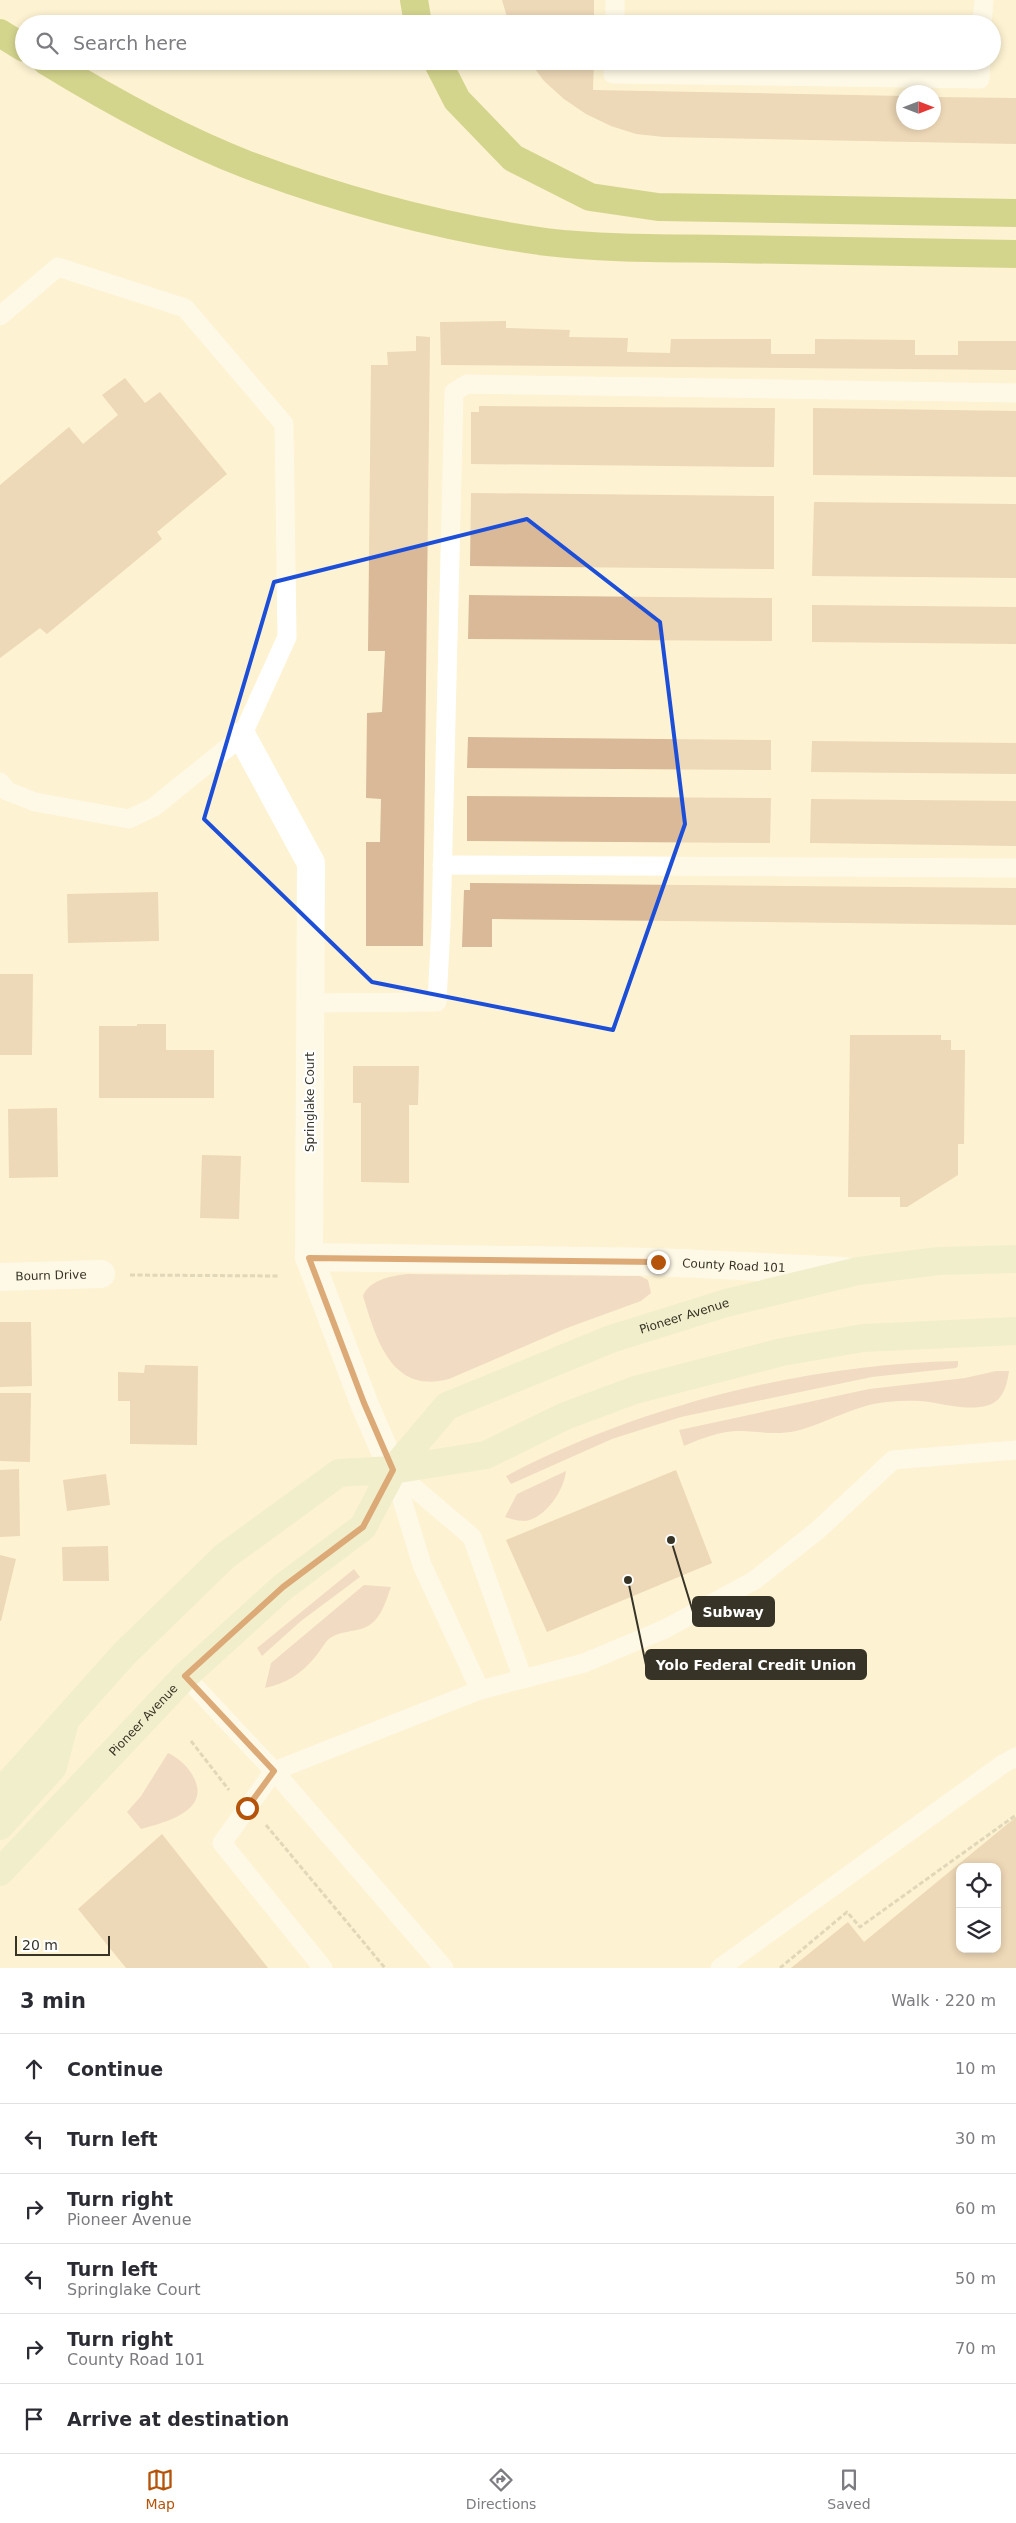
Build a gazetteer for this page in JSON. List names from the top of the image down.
{
  "streets": {
    "main road": ["Pioneer Avenue"],
    "street": ["Springlake Court", "County Road 101", "Bourn Drive"]
  },
  "crossings": [
    ["Springlake Court", "County Road 101"],
    ["Springlake Court", "Pioneer Avenue"],
    ["County Road 101", "Pioneer Avenue"]
  ],
  "places": ["Subway", "Yolo Federal Credit Union"],
  "scale_bar": "20 m",
  "north": "right",
  "page": {
    "search": "Search here",
    "scale": "20 m",
    "heading": ["3 min", "Walk · 220 m"],
    "list": [
      ["Continue", "10 m"],
      ["Turn left", "30 m"],
      ["Turn right", "Pioneer Avenue", "60 m"],
      ["Turn left", "Springlake Court", "50 m"],
      ["Turn right", "County Road 101", "70 m"],
      "Arrive at destination"
    ],
    "nav": ["Map", "Directions", "Saved"]
  }
}
